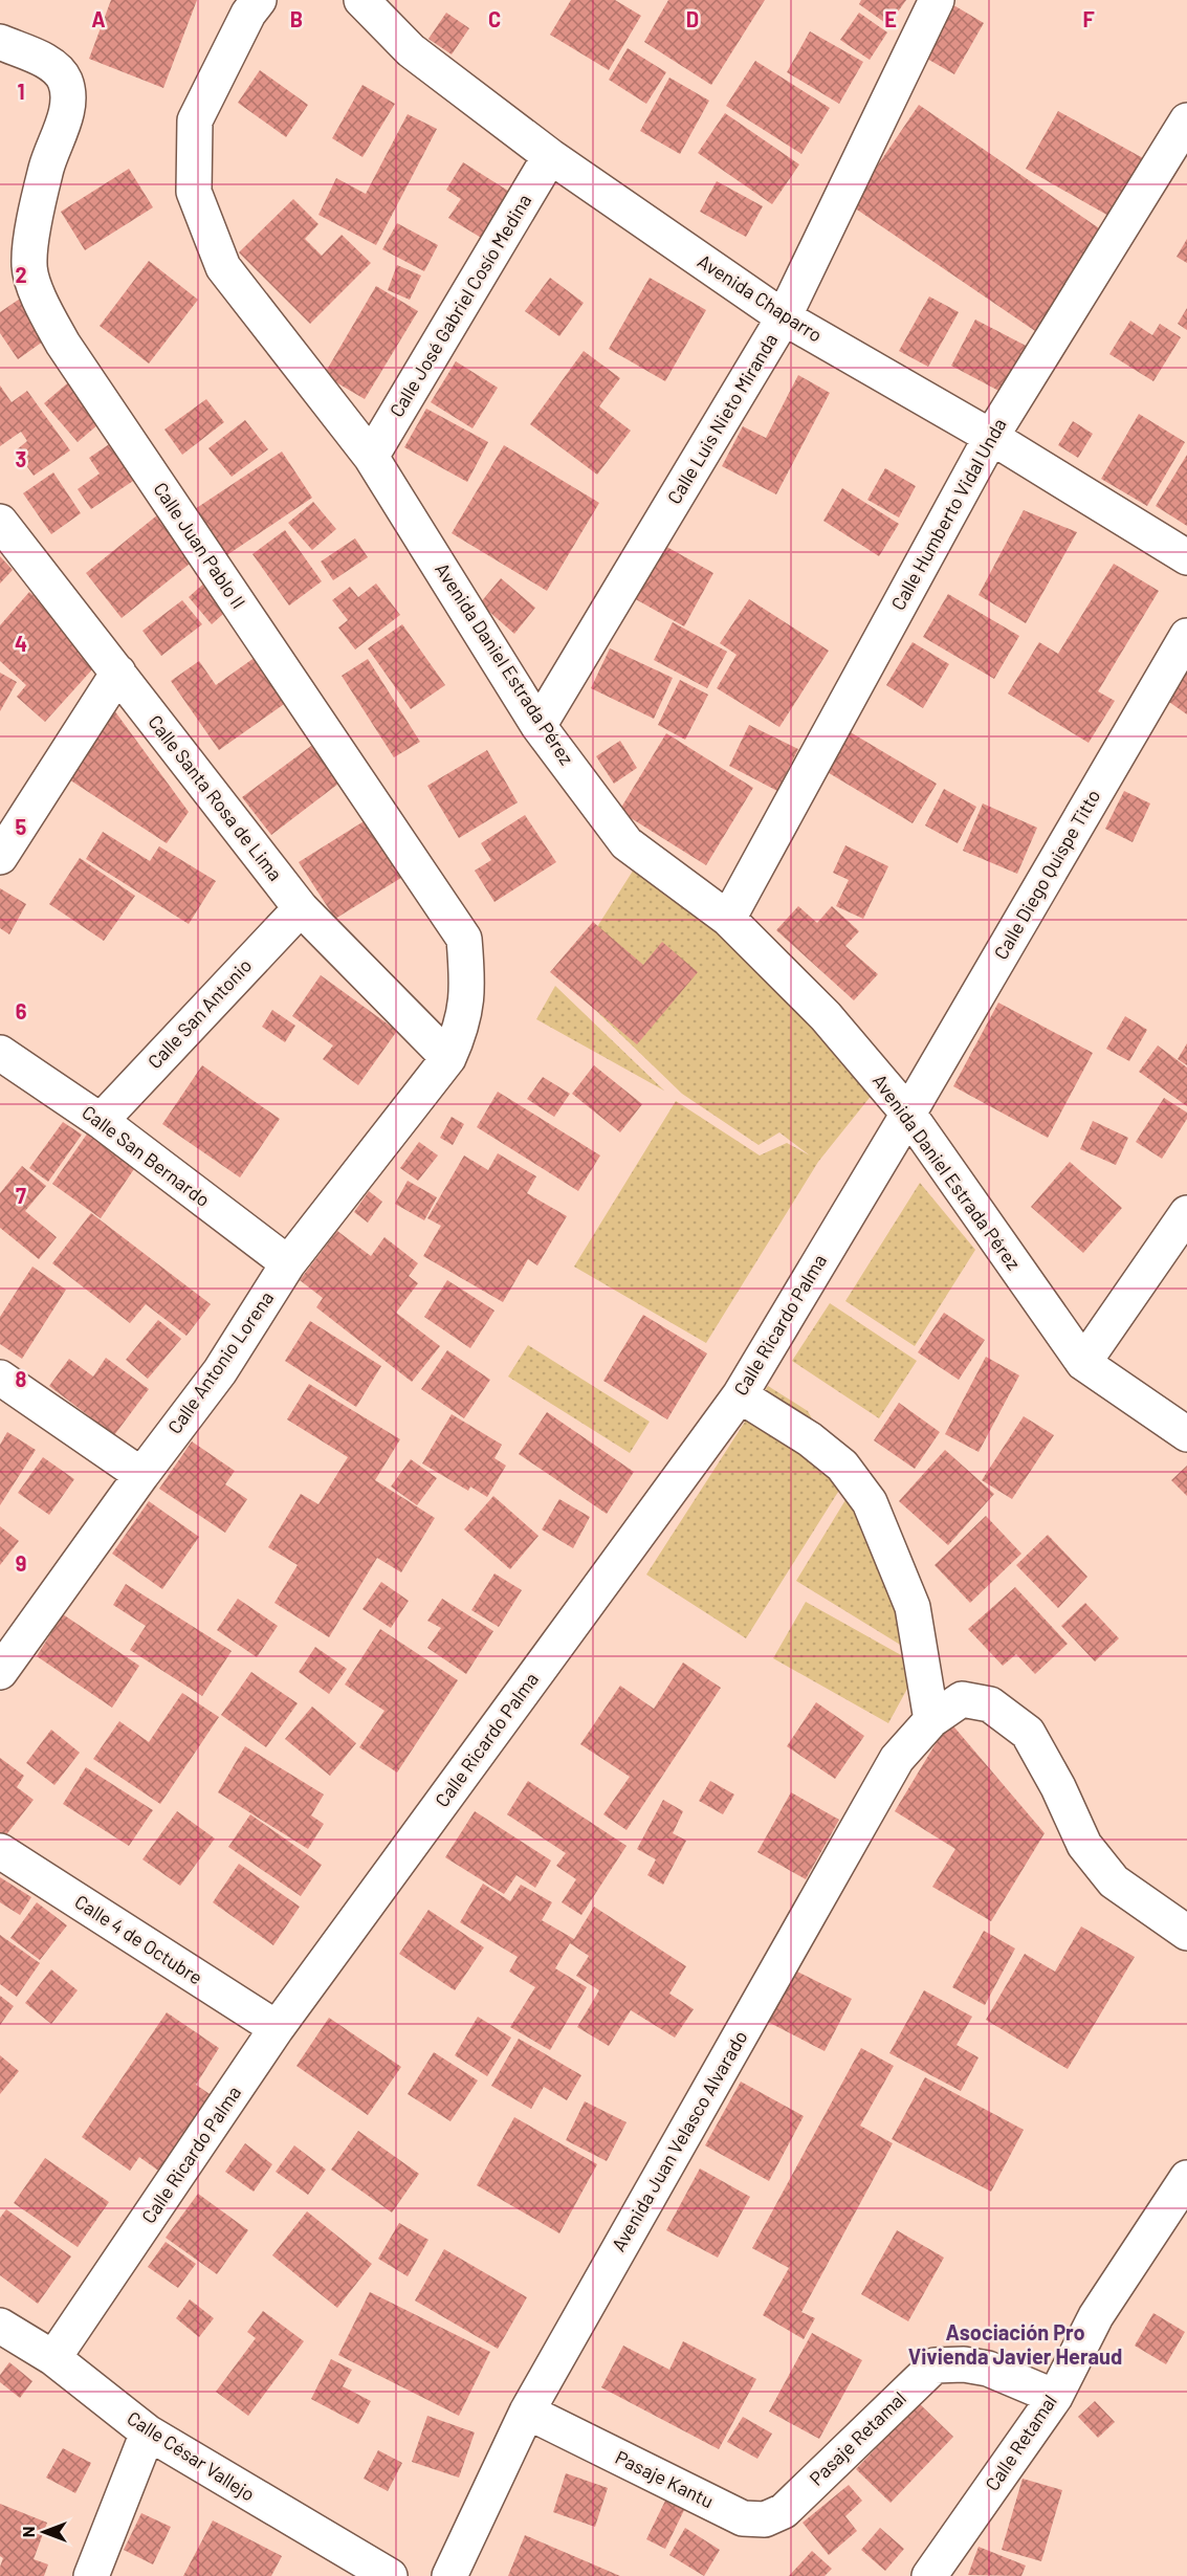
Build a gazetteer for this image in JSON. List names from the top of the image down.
{
  "streets": {
    "street": [
      "Avenida Chaparro",
      "Calle José Gabriel Cosío Medina",
      "Calle Luis Nieto Miranda",
      "Calle Humberto Vidal Unda",
      "Calle Juan Pablo II",
      "Avenida Daniel Estrada Pérez",
      "Calle Santa Rosa de Lima",
      "Calle Diego Quispe Titto",
      "Calle San Antonio",
      "Calle San Bernardo",
      "Calle Ricardo Palma",
      "Calle Antonio Lorena",
      "Calle 4 de Octubre",
      "Avenida Juan Velasco Alvarado",
      "Pasaje Retamal",
      "Calle Retamal",
      "Calle César Vallejo",
      "Pasaje Kantu"
    ]
  },
  "crossings": [
    ["Avenida Chaparro", "Calle José Gabriel Cosío Medina"],
    ["Avenida Chaparro", "Calle Luis Nieto Miranda"],
    ["Avenida Chaparro", "Calle Humberto Vidal Unda"],
    ["Calle José Gabriel Cosío Medina", "Avenida Daniel Estrada Pérez"],
    ["Calle Luis Nieto Miranda", "Avenida Daniel Estrada Pérez"],
    ["Calle Humberto Vidal Unda", "Avenida Daniel Estrada Pérez"],
    ["Calle Juan Pablo II", "Calle Santa Rosa de Lima"],
    ["Calle Juan Pablo II", "Calle Antonio Lorena"],
    ["Avenida Daniel Estrada Pérez", "Calle Diego Quispe Titto"],
    ["Avenida Daniel Estrada Pérez", "Calle Ricardo Palma"],
    ["Calle Santa Rosa de Lima", "Calle San Antonio"],
    ["Calle Santa Rosa de Lima", "Calle Antonio Lorena"],
    ["Calle Diego Quispe Titto", "Calle Ricardo Palma"],
    ["Calle San Antonio", "Calle San Bernardo"],
    ["Calle San Bernardo", "Calle Antonio Lorena"],
    ["Calle Ricardo Palma", "Calle 4 de Octubre"],
    ["Calle Ricardo Palma", "Calle César Vallejo"],
    ["Avenida Juan Velasco Alvarado", "Pasaje Kantu"],
    ["Pasaje Retamal", "Calle Retamal"],
    ["Pasaje Retamal", "Pasaje Kantu"]
  ],
  "districts": ["Asociación Pro Vivienda Javier Heraud"],
  "north": "left",
  "grid": {
    "columns": [
      "A",
      "B",
      "C",
      "D",
      "E",
      "F"
    ],
    "rows": [
      "1",
      "2",
      "3",
      "4",
      "5",
      "6",
      "7",
      "8",
      "9"
    ]
  }
}
